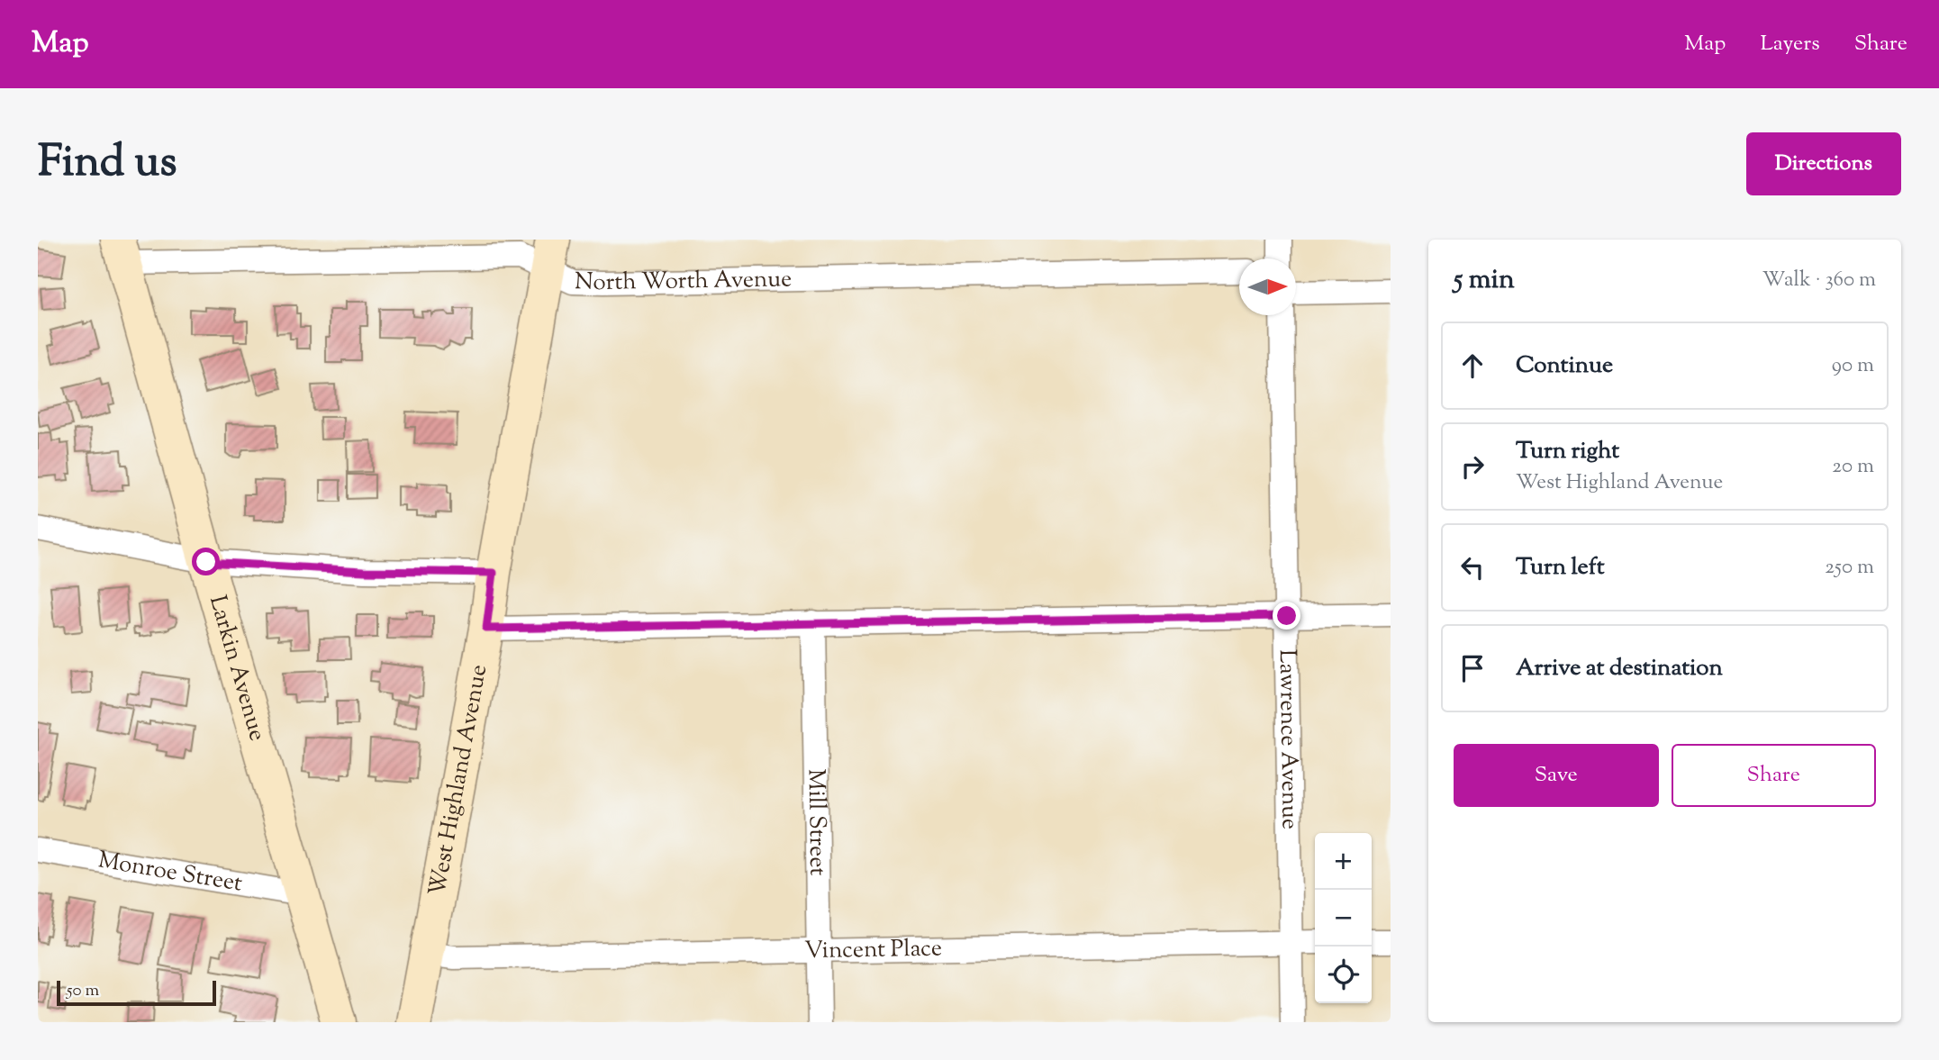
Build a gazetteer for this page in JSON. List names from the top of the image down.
{
  "streets": {
    "main road": ["Larkin Avenue", "West Highland Avenue"],
    "street": [
      "North Worth Avenue",
      "Lawrence Avenue",
      "Mill Street",
      "Monroe Street",
      "Vincent Place"
    ]
  },
  "crossings": [
    ["North Worth Avenue", "Larkin Avenue"],
    ["North Worth Avenue", "West Highland Avenue"],
    ["Larkin Avenue", "Monroe Street"],
    ["Lawrence Avenue", "Vincent Place"],
    ["West Highland Avenue", "Vincent Place"],
    ["Mill Street", "Vincent Place"]
  ],
  "scale_bar": "50 m",
  "north": "right",
  "page": {
    "header": "Map",
    "nav": ["Map", "Layers", "Share"],
    "title": "Find us",
    "buttons": [
      "Directions",
      ["Save", "Share"]
    ],
    "heading": ["5 min", "Walk · 360 m"],
    "list": [
      ["Continue", "90 m"],
      ["Turn right", "West Highland Avenue", "20 m"],
      ["Turn left", "250 m"],
      "Arrive at destination"
    ],
    "map_buttons": ["+", "−"],
    "scale": "50 m"
  }
}
